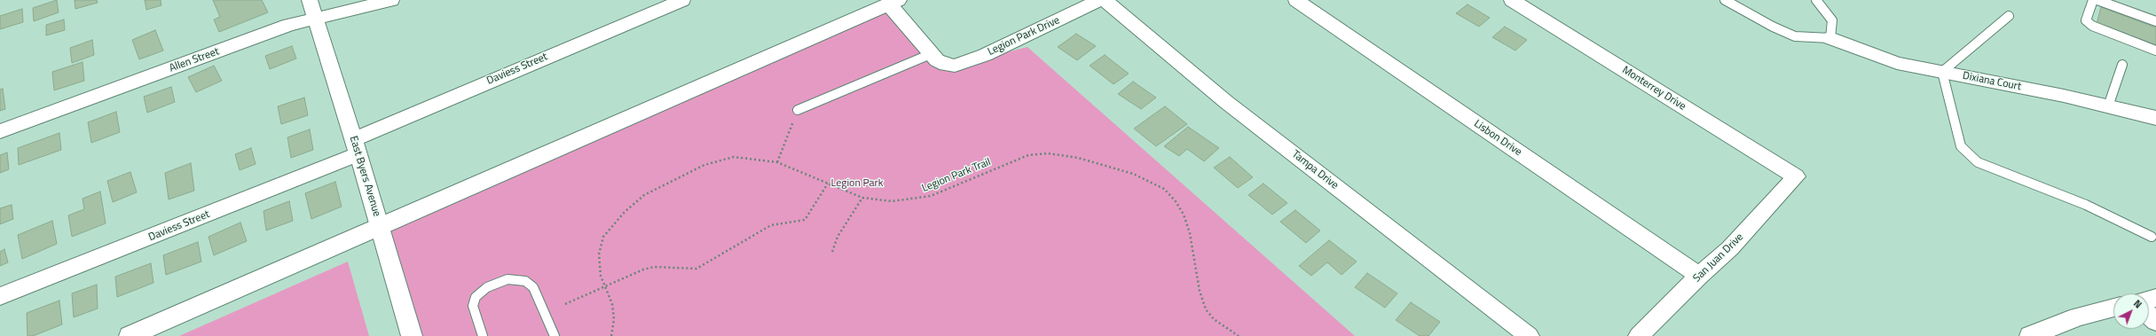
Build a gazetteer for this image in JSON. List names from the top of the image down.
{
  "streets": {
    "street": [
      "Legion Park Drive",
      "Allen Street",
      "Daviess Street",
      "Dixiana Court",
      "Monterrey Drive",
      "Lisbon Drive",
      "Tampa Drive",
      "East Byers Avenue",
      "San Juan Drive"
    ],
    "path": ["Legion Park Trail"]
  },
  "crossings": [
    ["Allen Street", "East Byers Avenue"],
    ["Daviess Street", "East Byers Avenue"],
    ["Monterrey Drive", "San Juan Drive"],
    ["Lisbon Drive", "San Juan Drive"]
  ],
  "parks": ["Legion Park"],
  "north": "top right"
}
